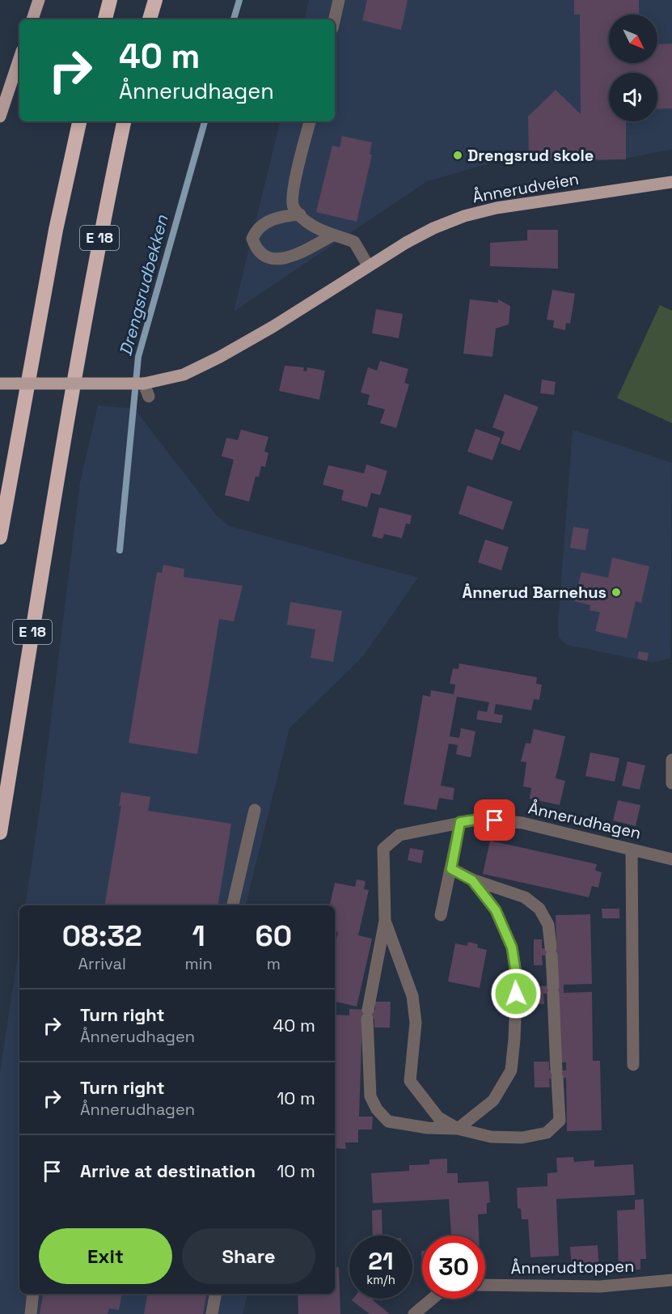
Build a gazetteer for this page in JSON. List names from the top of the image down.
{
  "streets": {
    "highway": ["E 18"],
    "main road": ["Ånnerudveien"],
    "street": ["Ånnerudhagen", "Ånnerudtoppen"]
  },
  "water": ["Drengsrudbekken"],
  "places": ["Drengsrud skole", "Ånnerud Barnehus"],
  "north": "bottom right",
  "page": {
    "turn": ["40 m", "Ånnerudhagen"],
    "eta": [
      "08:32",
      "Arrival",
      "1",
      "min",
      "60",
      "m"
    ],
    "list": [
      {
        "name": "Turn right",
        "note": "Ånnerudhagen",
        "value": "40 m"
      },
      {
        "name": "Turn right",
        "note": "Ånnerudhagen",
        "value": "10 m"
      },
      {
        "name": "Arrive at destination",
        "value": "10 m"
      }
    ],
    "buttons": ["Exit", "Share"],
    "speed": "21 km/h",
    "limit": "30"
  }
}
